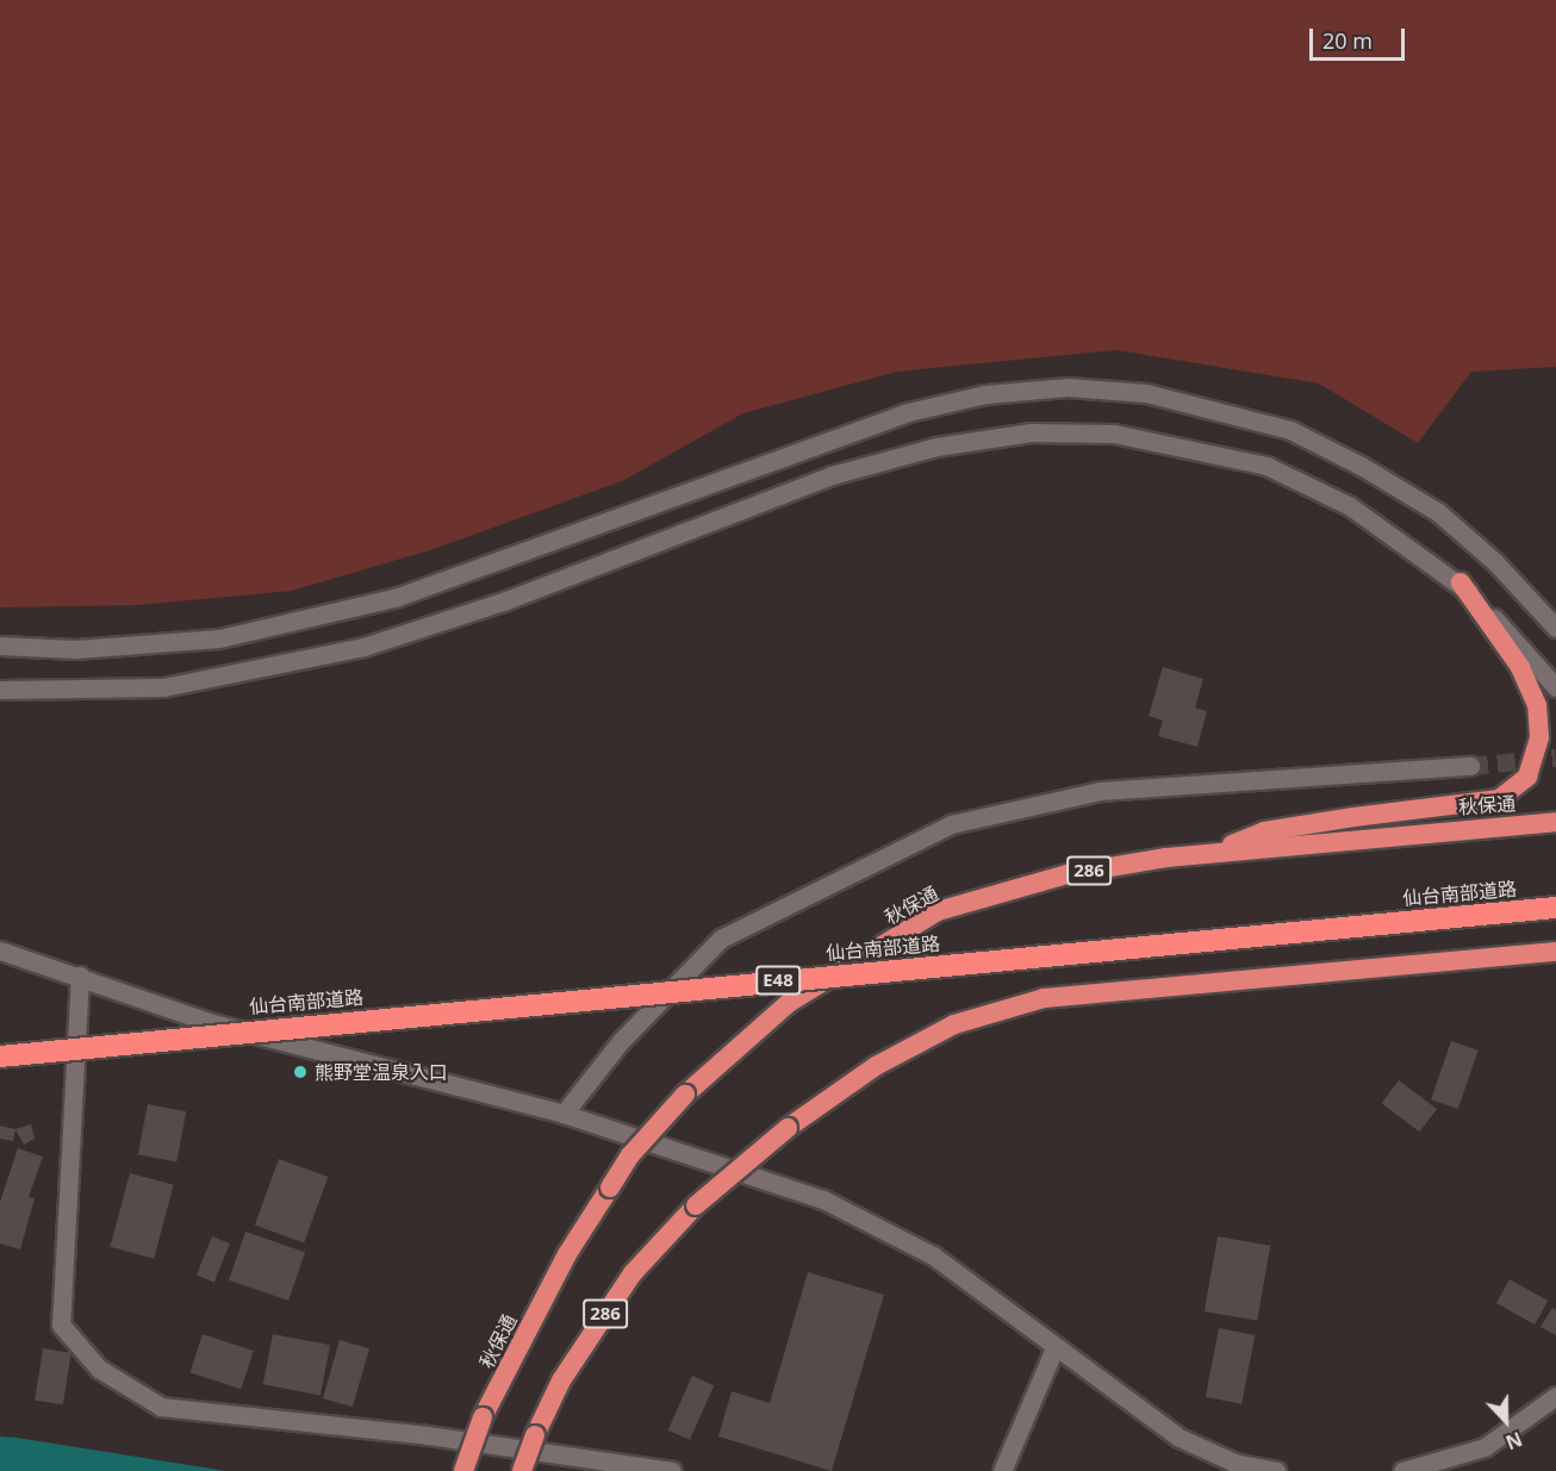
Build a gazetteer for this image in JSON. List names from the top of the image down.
{
  "streets": {
    "highway": [
      "秋保通",
      "286",
      "仙台南部道路",
      "E48"
    ]
  },
  "places": ["熊野堂温泉入口"],
  "scale_bar": "20 m",
  "north": "bottom"
}
